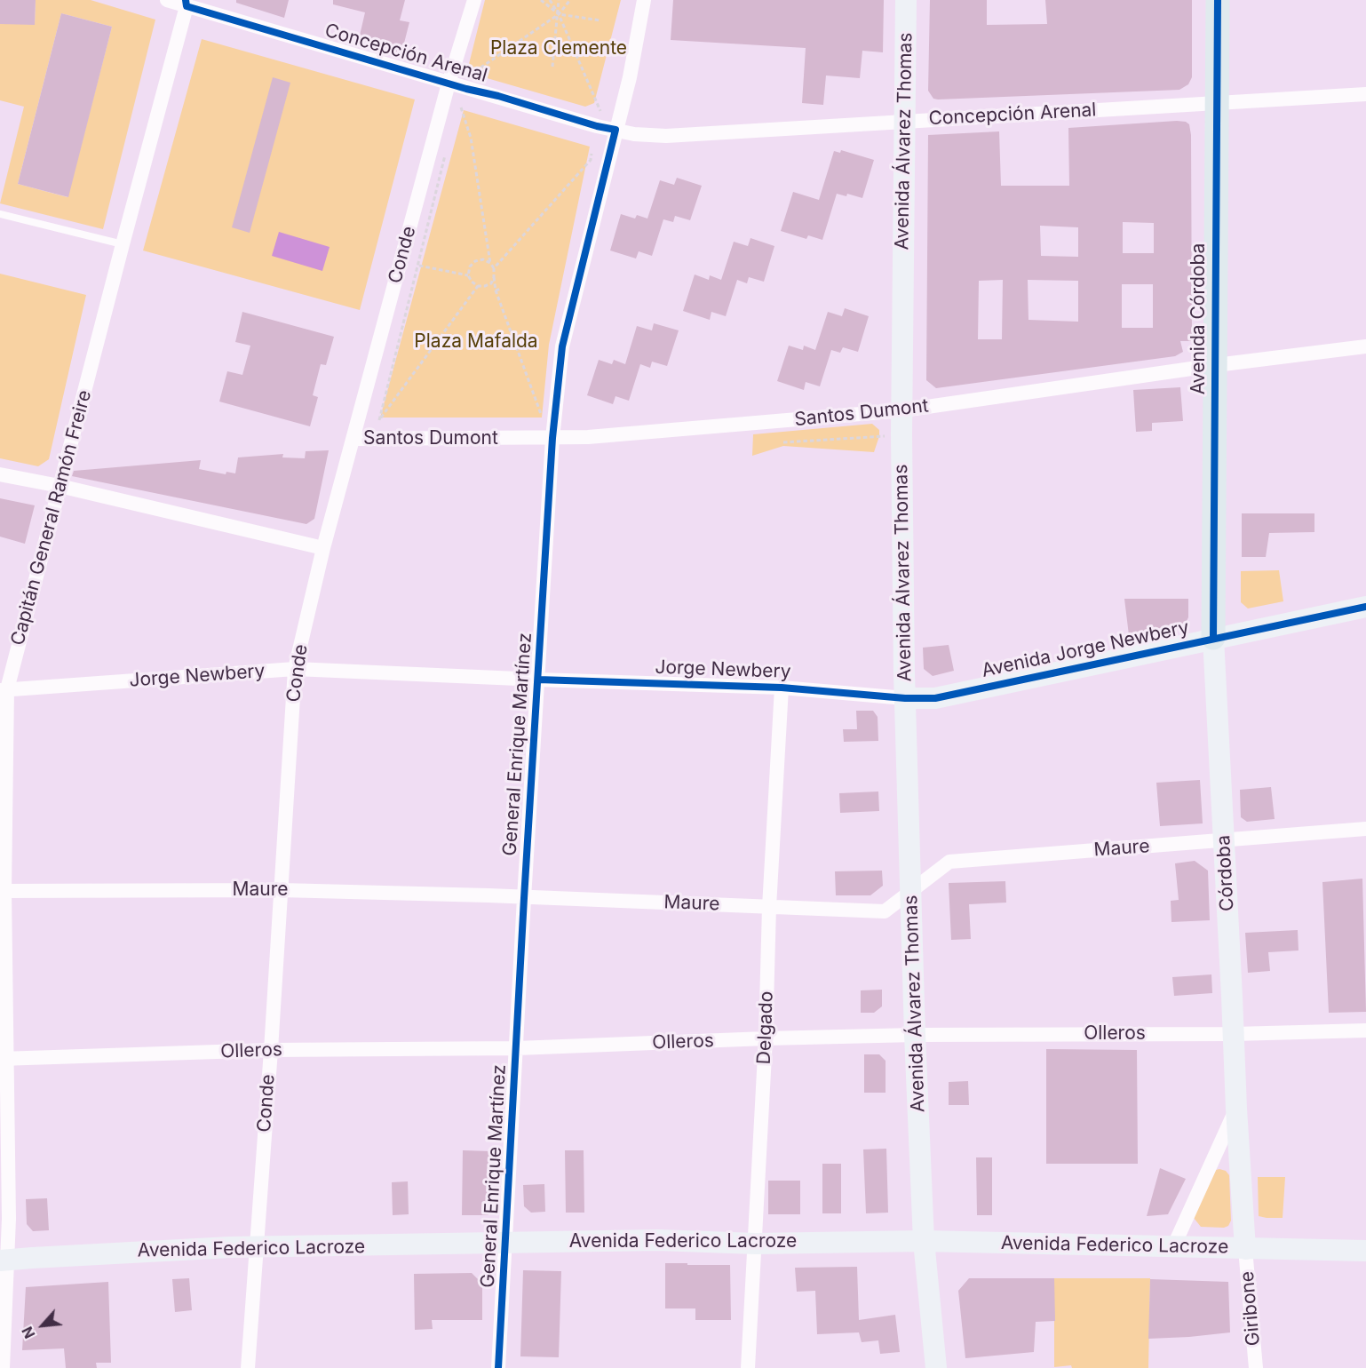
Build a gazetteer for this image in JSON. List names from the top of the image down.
{
  "streets": {
    "main road": [
      "Avenida Álvarez Thomas",
      "Avenida Córdoba",
      "Avenida Jorge Newbery",
      "Córdoba",
      "Avenida Federico Lacroze"
    ],
    "street": [
      "Concepción Arenal",
      "Conde",
      "Santos Dumont",
      "Capitán General Ramón Freire",
      "Jorge Newbery",
      "General Enrique Martínez",
      "Maure",
      "Delgado",
      "Olleros",
      "Giribone"
    ]
  },
  "crossings": [
    ["Concepción Arenal", "Avenida Álvarez Thomas"],
    ["Concepción Arenal", "Conde"],
    ["Concepción Arenal", "Avenida Córdoba"],
    ["Concepción Arenal", "Capitán General Ramón Freire"],
    ["Concepción Arenal", "General Enrique Martínez"],
    ["Avenida Álvarez Thomas", "Santos Dumont"],
    ["Avenida Álvarez Thomas", "Avenida Jorge Newbery"],
    ["Avenida Álvarez Thomas", "Jorge Newbery"],
    ["Avenida Álvarez Thomas", "Maure"],
    ["Avenida Álvarez Thomas", "Olleros"],
    ["Avenida Álvarez Thomas", "Avenida Federico Lacroze"],
    ["Conde", "Santos Dumont"],
    ["Conde", "Jorge Newbery"],
    ["Conde", "Maure"],
    ["Conde", "Olleros"],
    ["Conde", "Avenida Federico Lacroze"],
    ["Avenida Córdoba", "Santos Dumont"],
    ["Avenida Córdoba", "Avenida Jorge Newbery"],
    ["Avenida Córdoba", "Córdoba"],
    ["Santos Dumont", "General Enrique Martínez"],
    ["Capitán General Ramón Freire", "Jorge Newbery"],
    ["Capitán General Ramón Freire", "Maure"],
    ["Capitán General Ramón Freire", "Olleros"],
    ["Capitán General Ramón Freire", "Avenida Federico Lacroze"],
    ["Avenida Jorge Newbery", "Jorge Newbery"],
    ["Avenida Jorge Newbery", "Córdoba"],
    ["Jorge Newbery", "General Enrique Martínez"],
    ["Jorge Newbery", "Delgado"],
    ["General Enrique Martínez", "Maure"],
    ["General Enrique Martínez", "Olleros"],
    ["General Enrique Martínez", "Avenida Federico Lacroze"],
    ["Maure", "Córdoba"],
    ["Maure", "Delgado"],
    ["Córdoba", "Olleros"],
    ["Córdoba", "Avenida Federico Lacroze"],
    ["Córdoba", "Giribone"],
    ["Delgado", "Olleros"],
    ["Delgado", "Avenida Federico Lacroze"],
    ["Avenida Federico Lacroze", "Giribone"]
  ],
  "parks": ["Plaza Clemente", "Plaza Mafalda"],
  "north": "bottom left"
}
